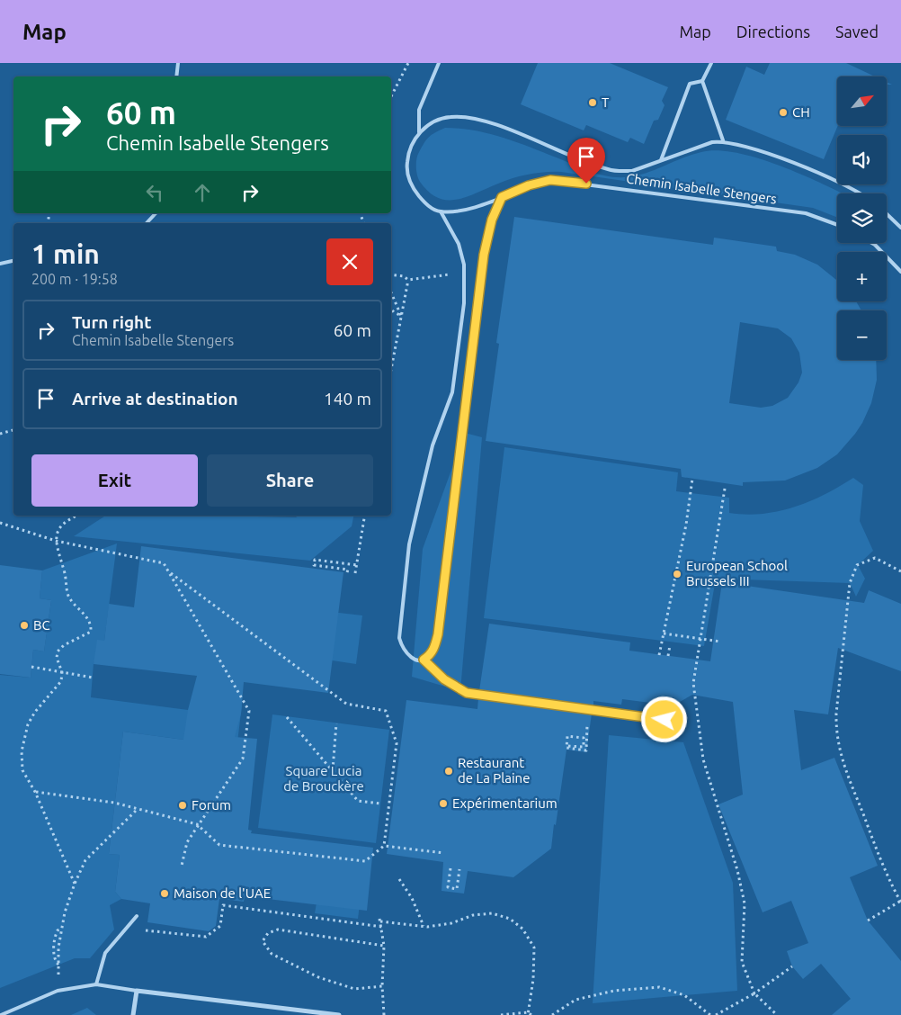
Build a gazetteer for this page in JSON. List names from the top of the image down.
{
  "streets": {
    "lane": ["Chemin Isabelle Stengers"]
  },
  "parks": ["Square Lucia de Brouckère"],
  "places": [
    "T",
    "CH",
    "European School Brussels III",
    "BC",
    "Restaurant de La Plaine",
    "Expérimentarium",
    "Forum",
    "Maison de l'UAE"
  ],
  "north": "top right",
  "page": {
    "header": "Map",
    "nav": ["Map", "Directions", "Saved"],
    "map_buttons": ["+", "−"],
    "turn": ["60 m", "Chemin Isabelle Stengers"],
    "heading": ["1 min", "200 m · 19:58"],
    "list": [
      {
        "name": "Turn right",
        "note": "Chemin Isabelle Stengers",
        "value": "60 m"
      },
      {
        "name": "Arrive at destination",
        "value": "140 m"
      }
    ],
    "buttons": ["Exit", "Share"]
  }
}
